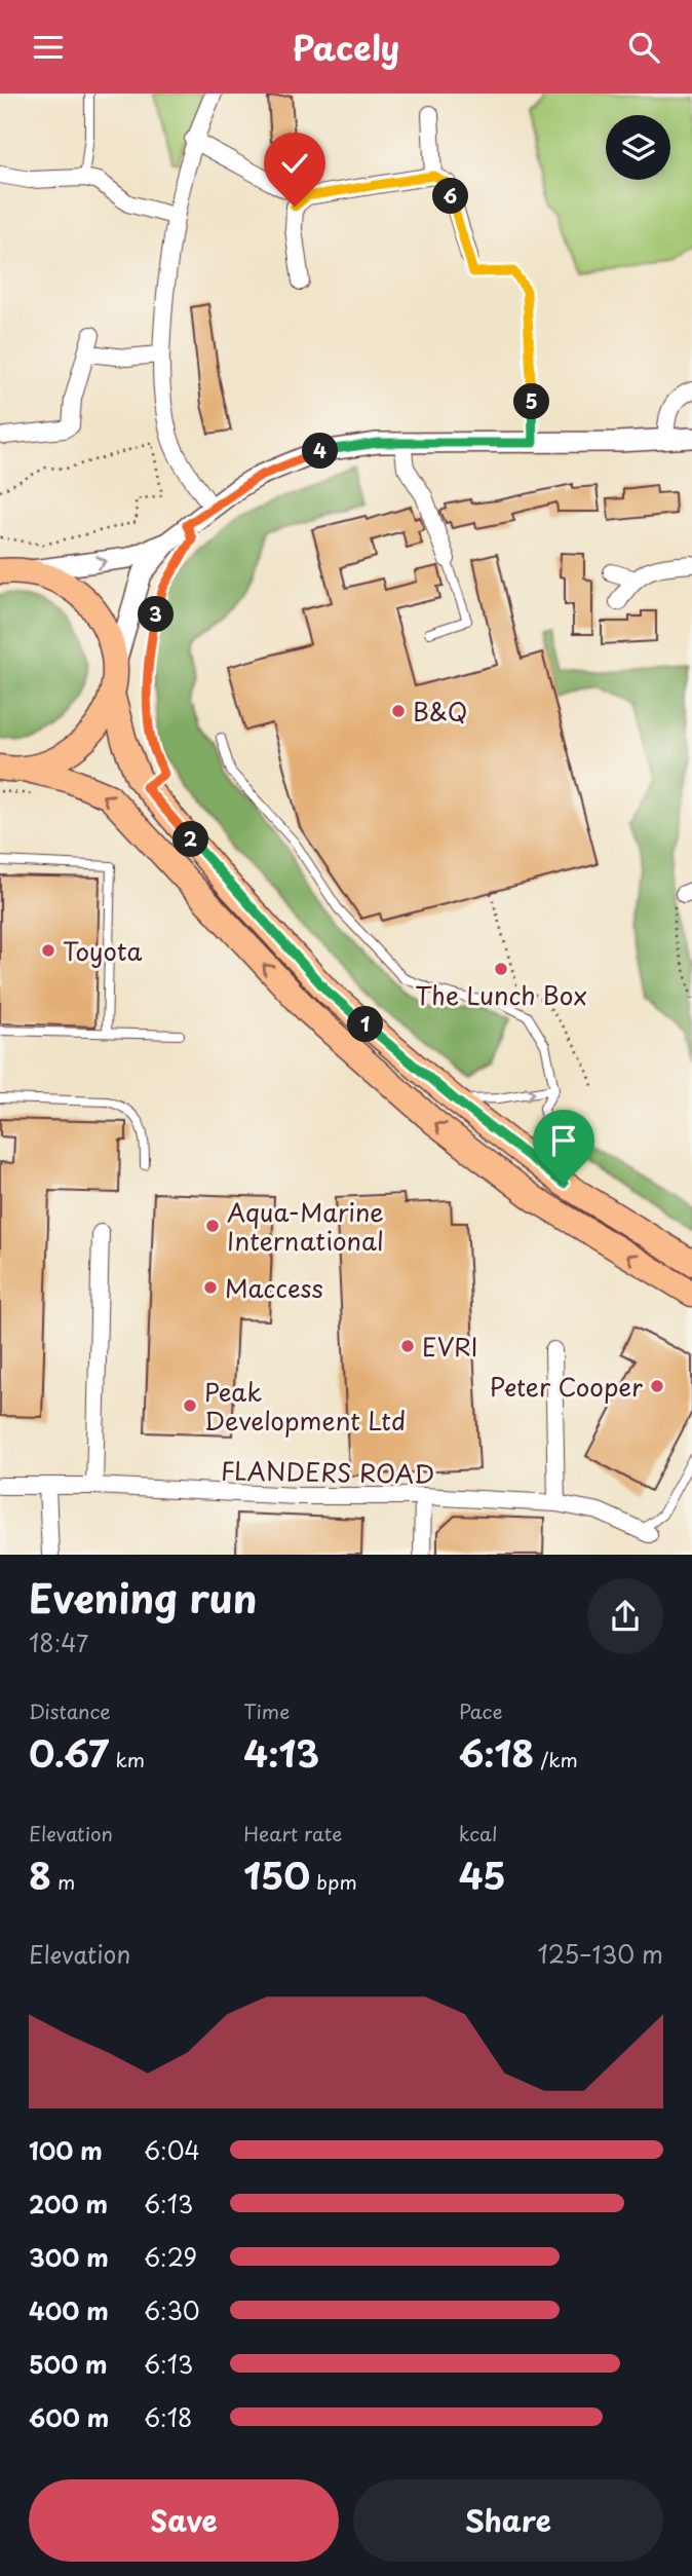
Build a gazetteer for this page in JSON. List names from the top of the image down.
{
  "streets": {
    "street": ["FLANDERS ROAD"]
  },
  "places": [
    "B&Q",
    "Toyota",
    "The Lunch Box",
    "Aqua-Marine International",
    "Maccess",
    "EVRI",
    "Peter Cooper",
    "Peak Development Ltd"
  ],
  "page": {
    "header": "Pacely",
    "pins": [
      "6",
      "5",
      "4",
      "3",
      "2",
      "1"
    ],
    "heading": ["Evening run", "18:47"],
    "stats": [
      ["Distance", "0.67 km"],
      ["Time", "4:13"],
      ["Pace", "6:18 /km"],
      ["Elevation", "8 m"],
      ["Heart rate", "150 bpm"],
      ["kcal", "45"]
    ],
    "chart": ["Elevation", "125–130 m"],
    "list": [
      {
        "name": "100 m",
        "note": "6:04"
      },
      {
        "name": "200 m",
        "note": "6:13"
      },
      {
        "name": "300 m",
        "note": "6:29"
      },
      {
        "name": "400 m",
        "note": "6:30"
      },
      {
        "name": "500 m",
        "note": "6:13"
      },
      {
        "name": "600 m",
        "note": "6:18"
      }
    ],
    "buttons": ["Save", "Share"]
  }
}
